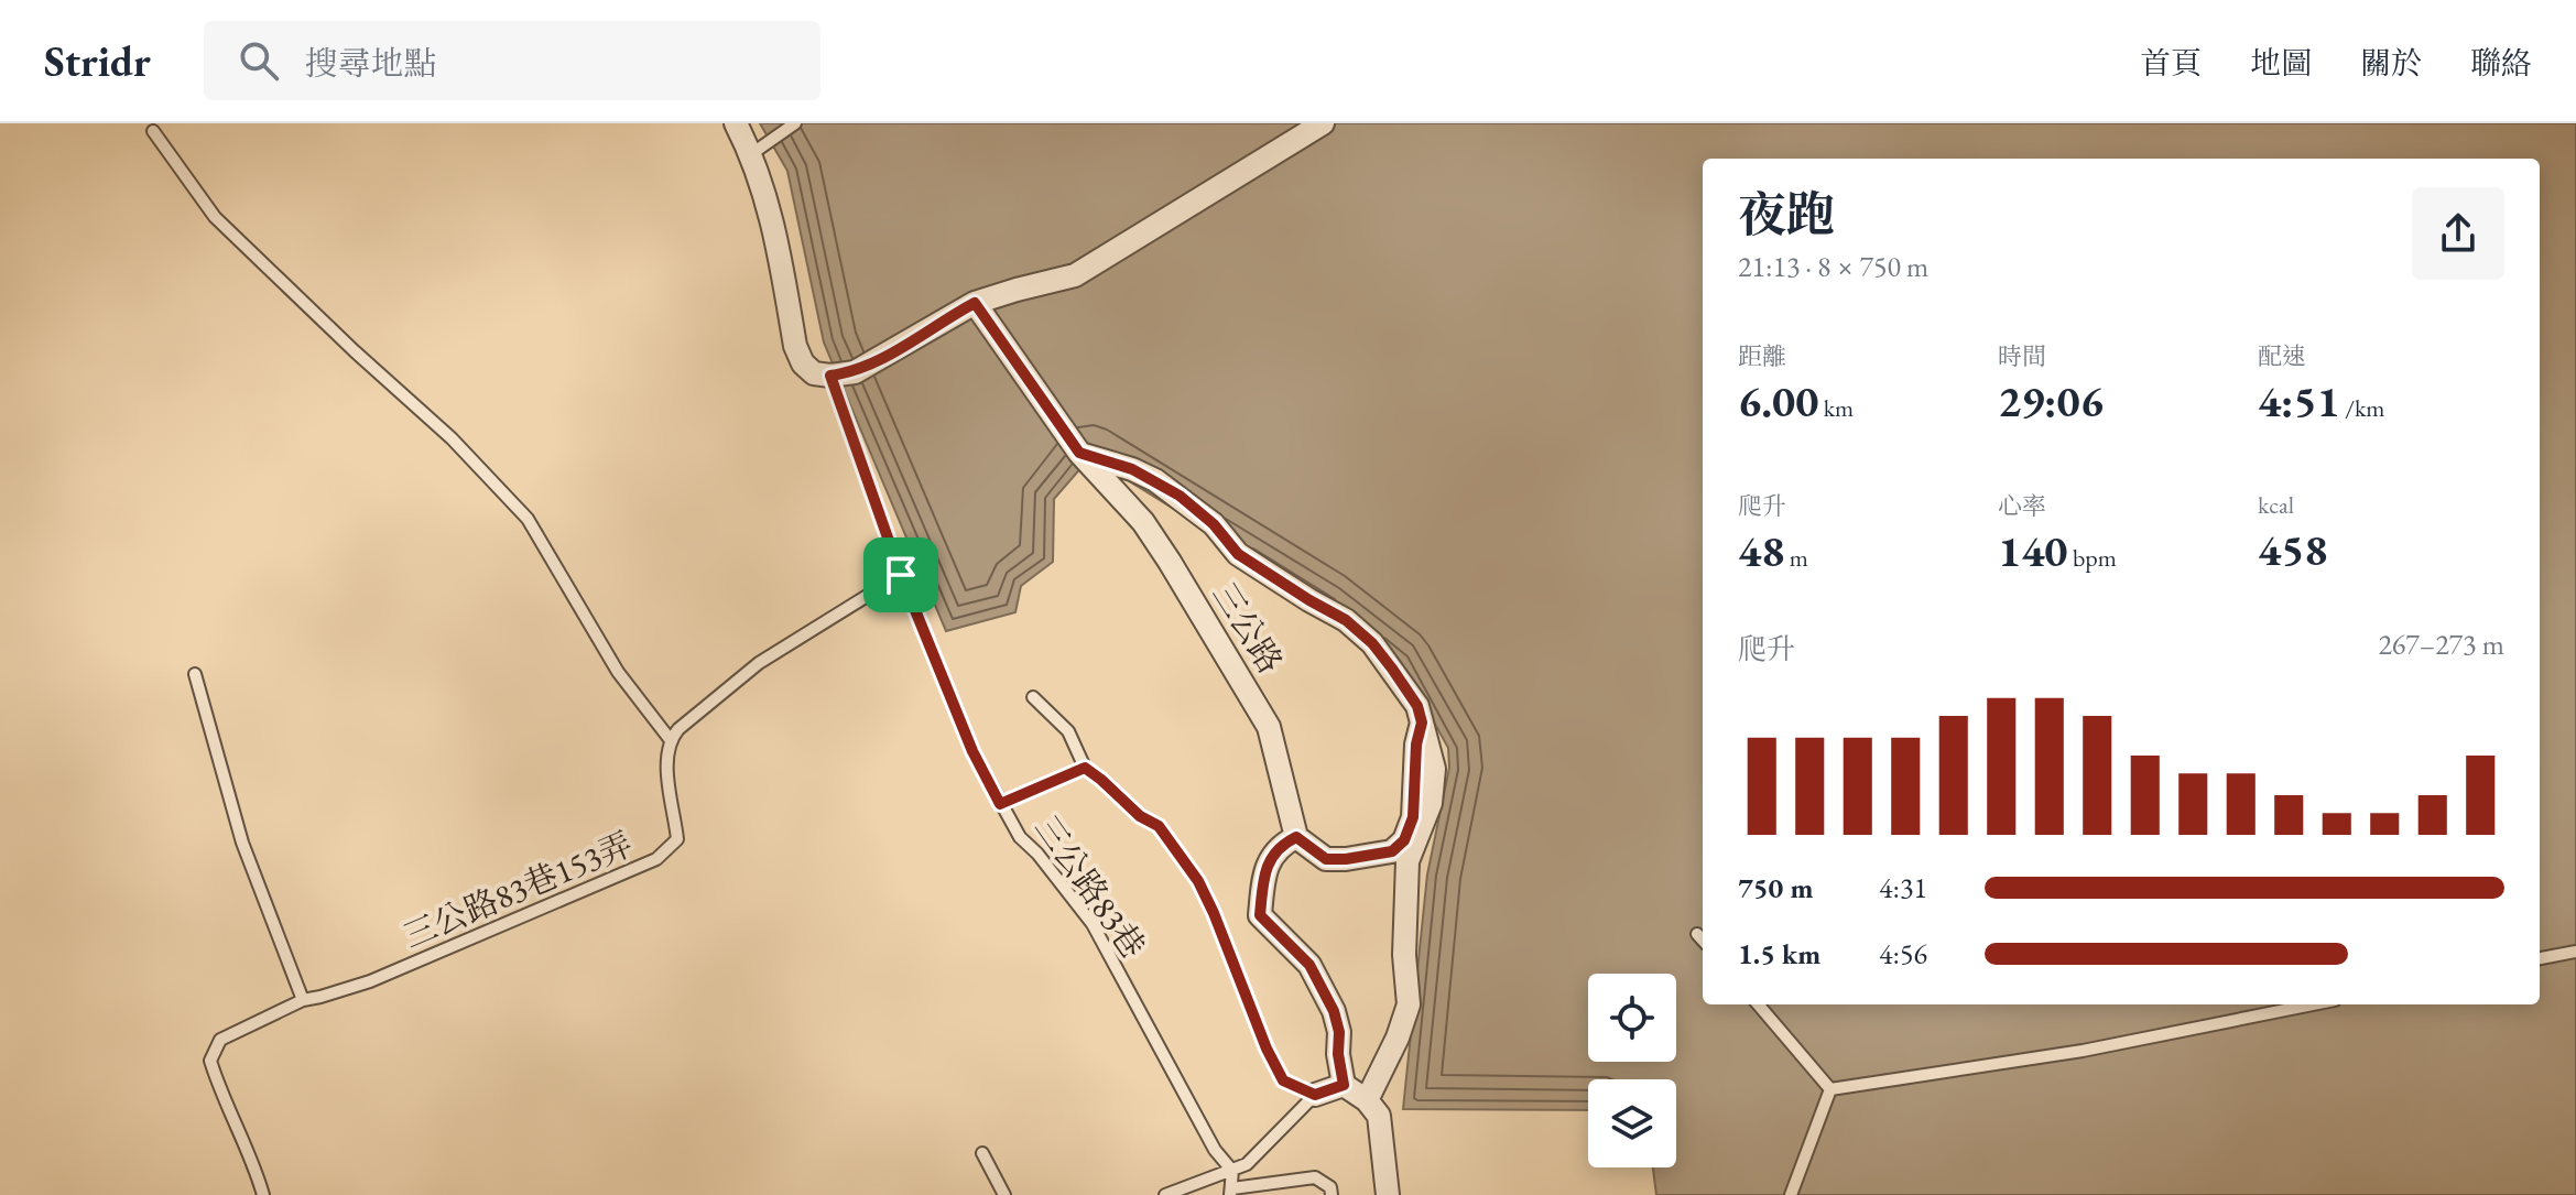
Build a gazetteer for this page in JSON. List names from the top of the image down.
{
  "streets": {
    "street": ["三公路"],
    "lane": ["三公路83巷", "三公路83巷153弄"]
  },
  "page": {
    "header": "Stridr",
    "search": "搜尋地點",
    "nav": [
      "首頁",
      "地圖",
      "關於",
      "聯絡"
    ],
    "heading": ["夜跑", "21:13 · 8 × 750 m"],
    "stats": [
      ["距離", "6.00 km"],
      ["時間", "29:06"],
      ["配速", "4:51 /km"],
      ["爬升", "48 m"],
      ["心率", "140 bpm"],
      ["kcal", "458"]
    ],
    "chart": ["爬升", "267–273 m"],
    "list": [
      {
        "name": "750 m",
        "note": "4:31"
      },
      {
        "name": "1.5 km",
        "note": "4:56"
      }
    ]
  }
}
